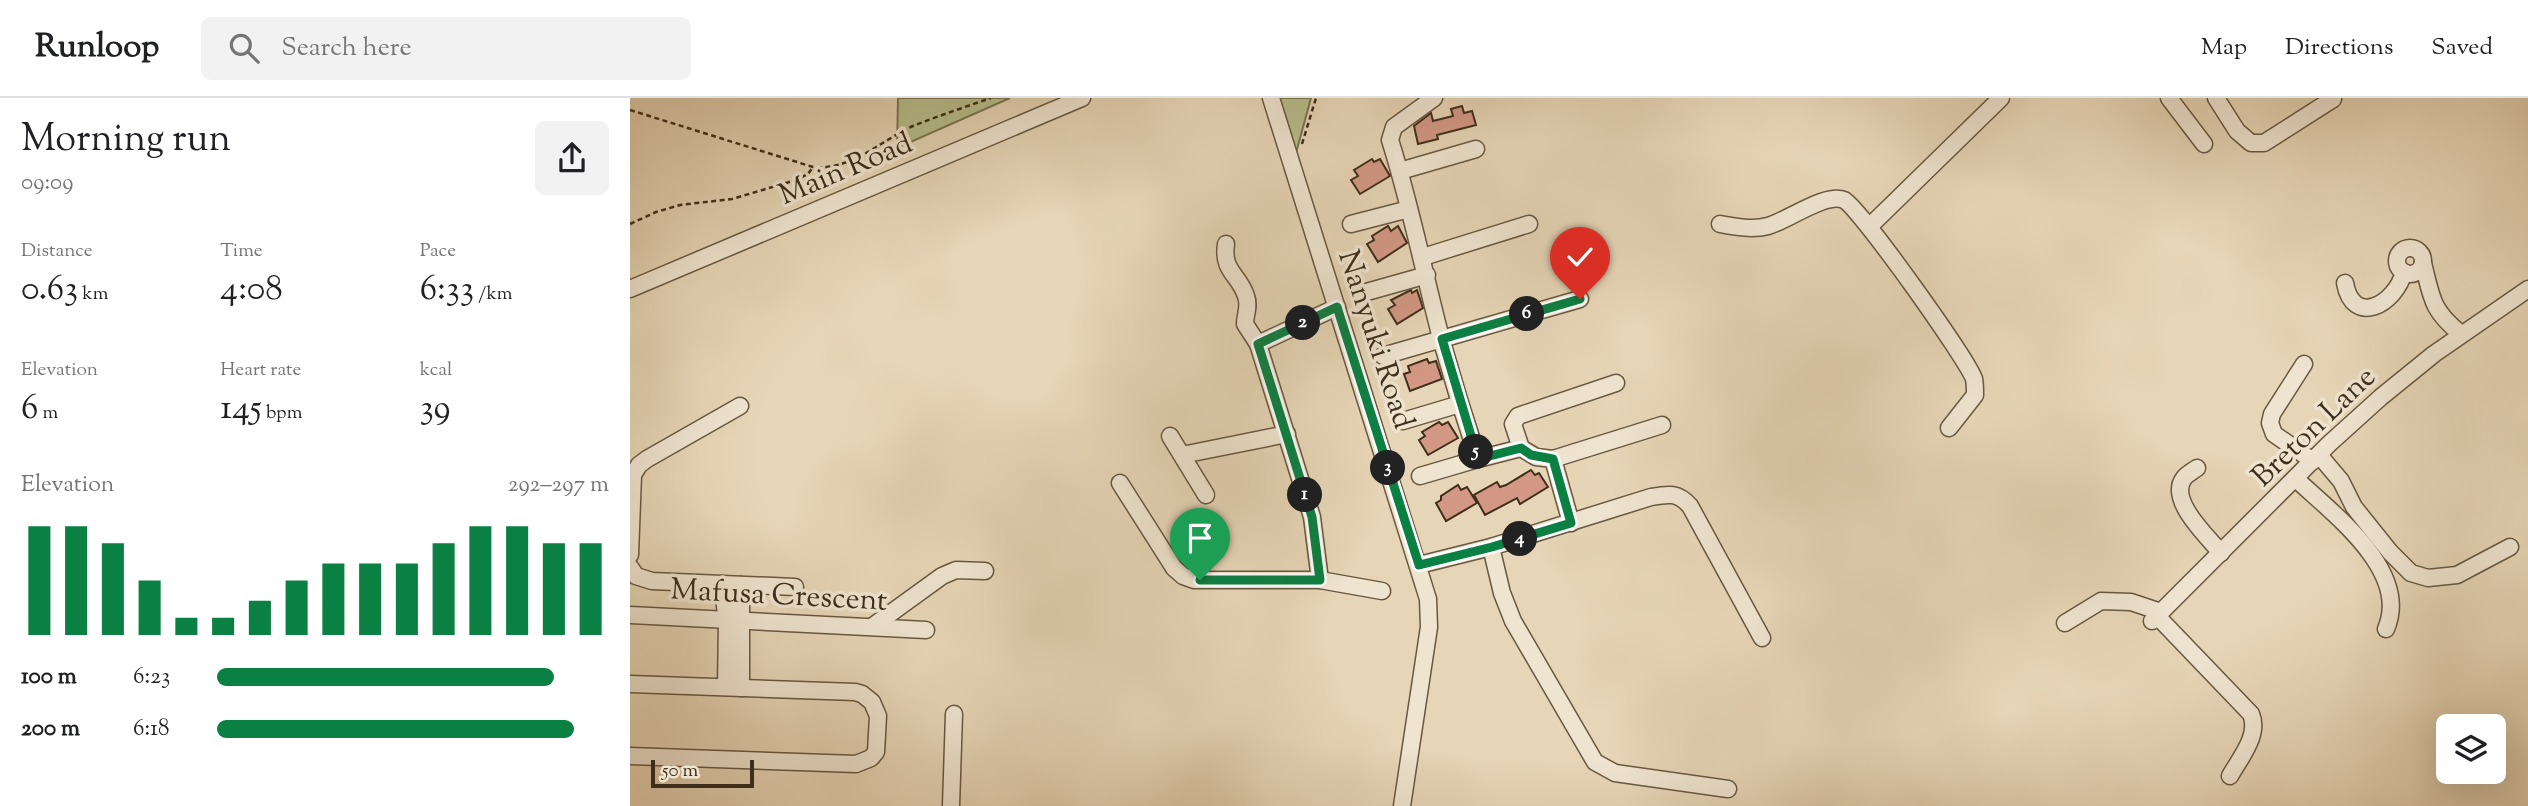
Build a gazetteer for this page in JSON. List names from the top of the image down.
{
  "streets": {
    "street": [
      "Main Road",
      "Nanyuki Road",
      "Breton Lane",
      "Mafusa Crescent"
    ]
  },
  "scale_bar": "50 m",
  "page": {
    "header": "Runloop",
    "search": "Search here",
    "nav": ["Map", "Directions", "Saved"],
    "heading": ["Morning run", "09:09"],
    "stats": [
      ["Distance", "0.63 km"],
      ["Time", "4:08"],
      ["Pace", "6:33 /km"],
      ["Elevation", "6 m"],
      ["Heart rate", "145 bpm"],
      ["kcal", "39"]
    ],
    "pins": [
      "6",
      "2",
      "5",
      "3",
      "1",
      "4"
    ],
    "chart": ["Elevation", "292–297 m"],
    "list": [
      {
        "name": "100 m",
        "note": "6:23"
      },
      {
        "name": "200 m",
        "note": "6:18"
      }
    ],
    "scale": "50 m"
  }
}
